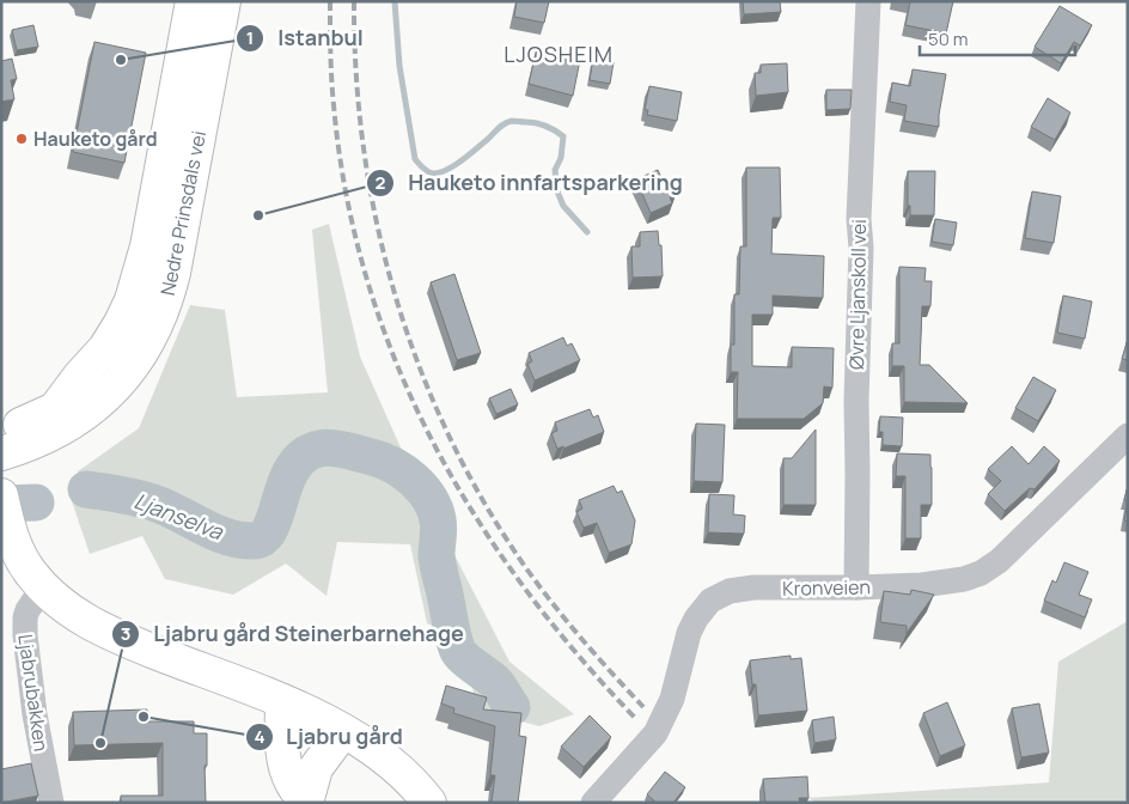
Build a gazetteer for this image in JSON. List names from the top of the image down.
{
  "streets": {
    "main road": ["Nedre Prinsdals vei"],
    "street": ["Øvre Ljanskoll vei", "Kronveien", "Ljabrubakken"]
  },
  "crossings": [
    ["Øvre Ljanskoll vei", "Kronveien"]
  ],
  "districts": ["LJOSHEIM"],
  "water": ["Ljanselva"],
  "places": [
    "Istanbul",
    "Hauketo gård",
    "Hauketo innfartsparkering",
    "Ljabru gård",
    "Ljabru gård Steinerbarnehage"
  ],
  "scale_bar": "50 m"
}
